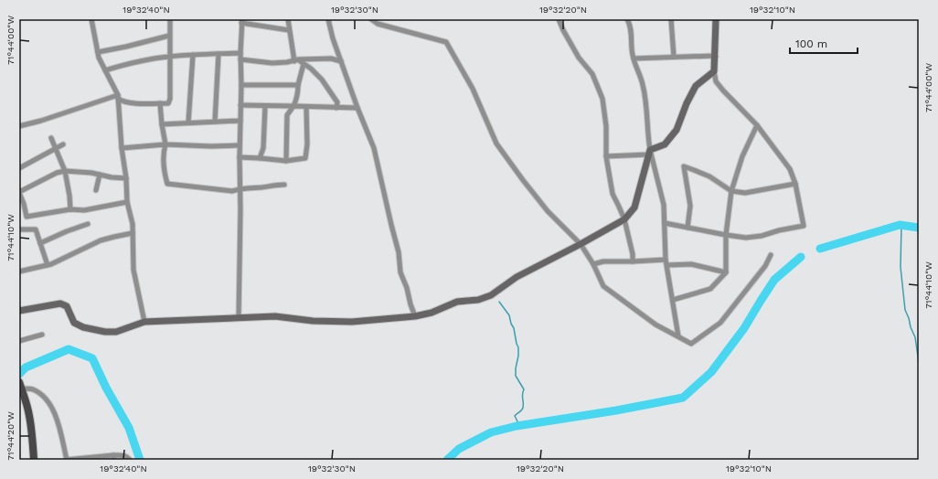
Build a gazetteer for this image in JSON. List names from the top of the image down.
{
  "scale_bar": "100 m",
  "coordinates": [
    "19°32'40\"N",
    "19°32'30\"N",
    "19°32'20\"N",
    "19°32'10\"N",
    "71°44'00\"W",
    "71°44'10\"W",
    "71°44'20\"W"
  ]
}
